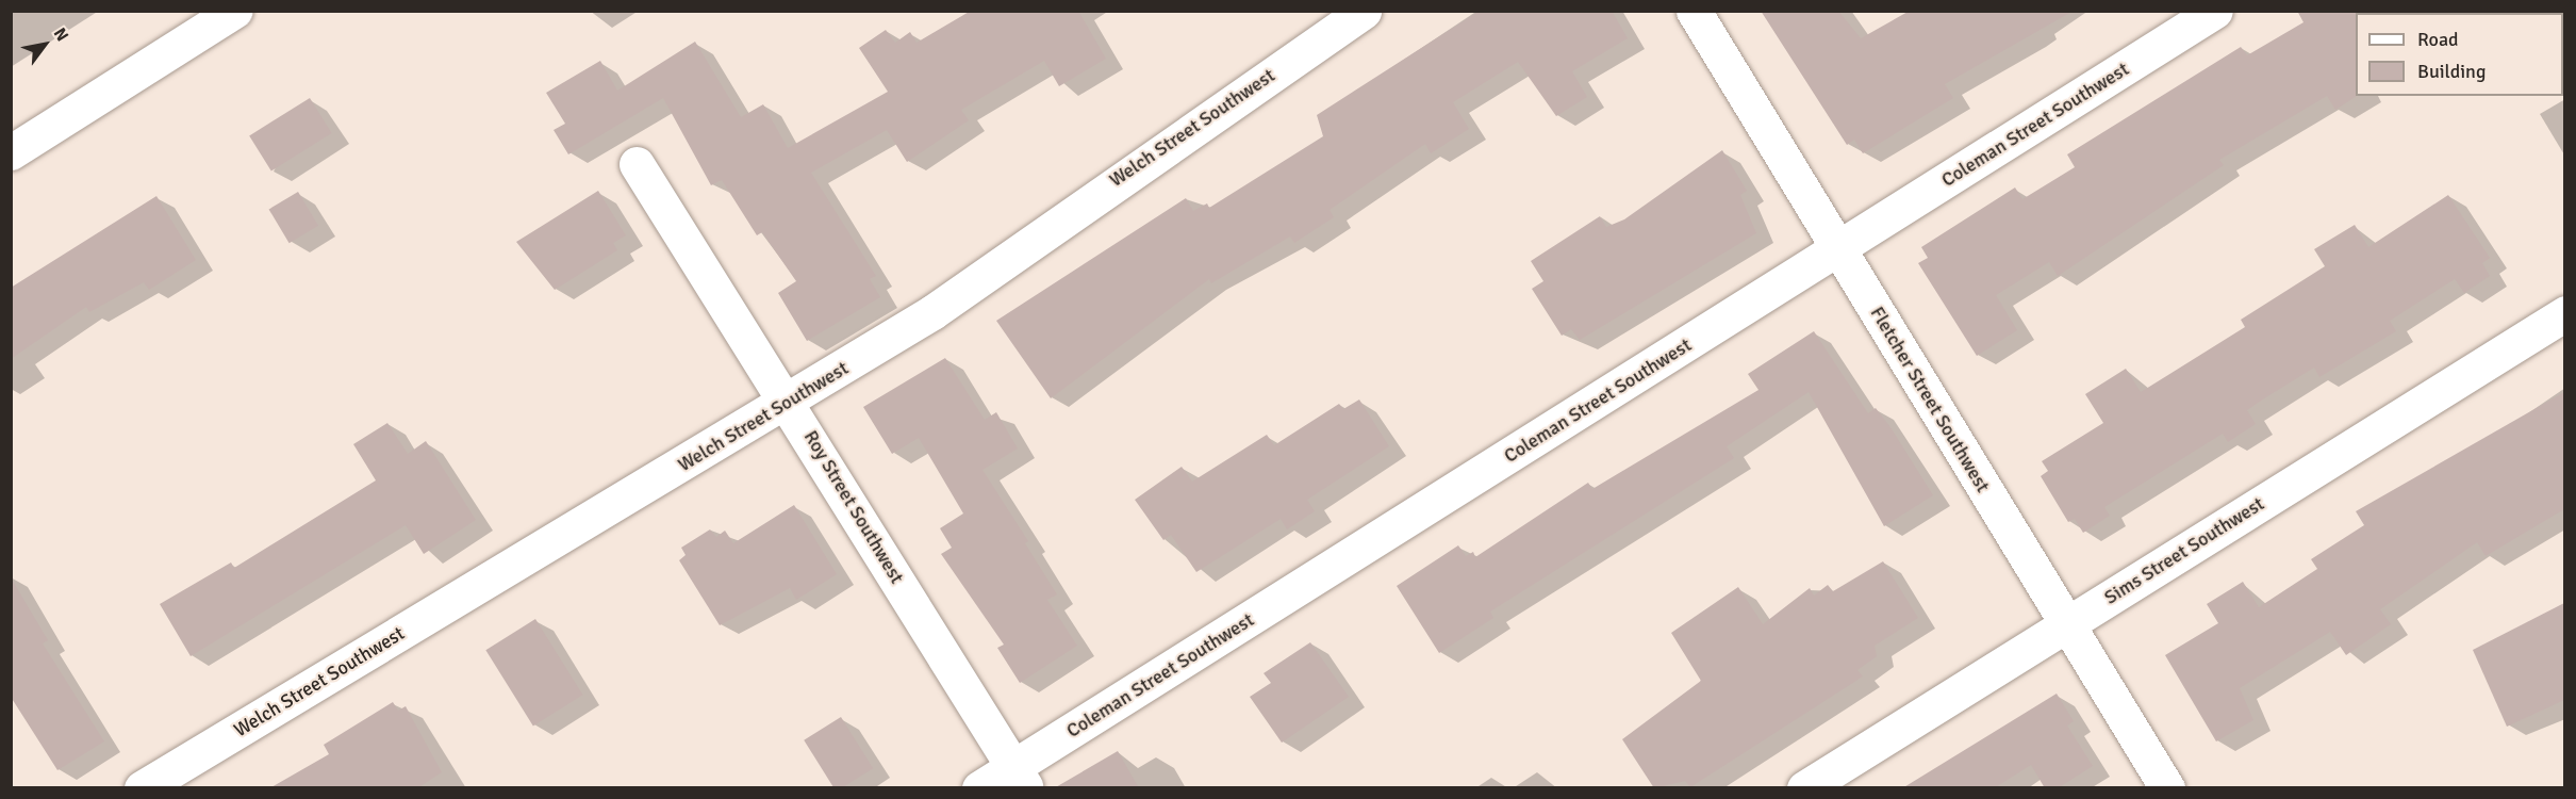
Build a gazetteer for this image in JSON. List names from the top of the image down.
{
  "streets": {
    "street": [
      "Coleman Street Southwest",
      "Welch Street Southwest",
      "Fletcher Street Southwest",
      "Roy Street Southwest",
      "Sims Street Southwest"
    ]
  },
  "crossings": [
    ["Coleman Street Southwest", "Fletcher Street Southwest"],
    ["Coleman Street Southwest", "Roy Street Southwest"],
    ["Welch Street Southwest", "Roy Street Southwest"],
    ["Fletcher Street Southwest", "Sims Street Southwest"]
  ],
  "legend": ["Road", "Building"],
  "north": "top right"
}
